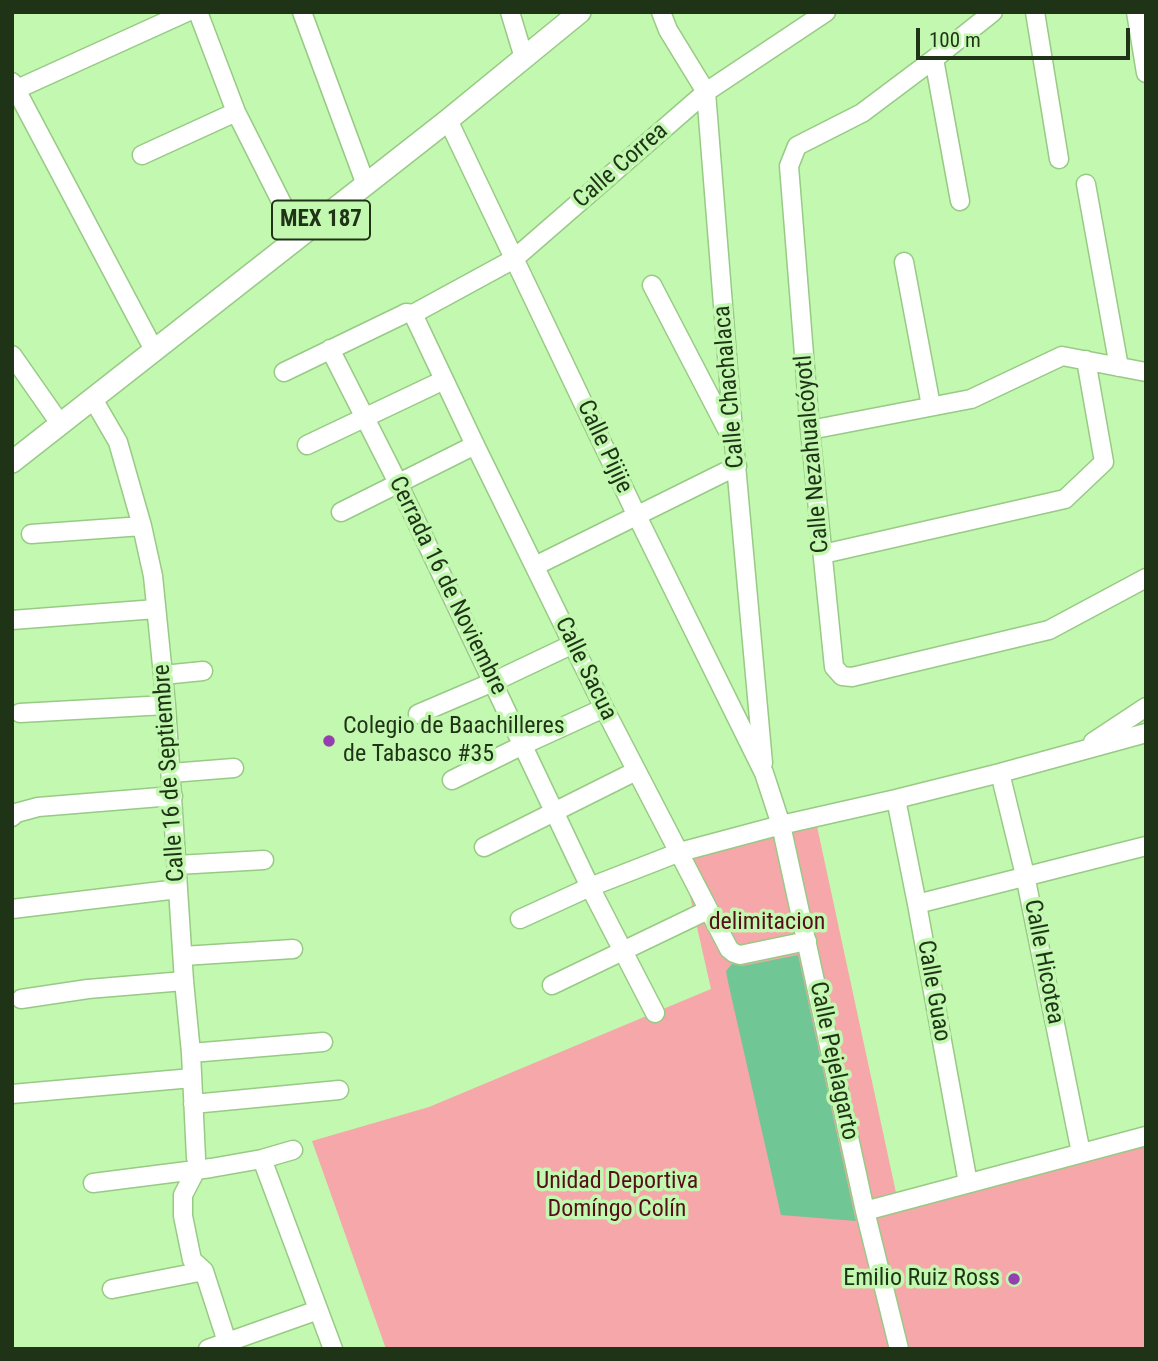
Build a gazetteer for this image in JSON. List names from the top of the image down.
{
  "streets": {
    "main road": ["MEX 187"],
    "street": [
      "Calle Correa",
      "Calle Chachalaca",
      "Calle Pijije",
      "Calle Nezahualcóyotl",
      "Cerrada 16 de Noviembre",
      "Calle Sacua",
      "Calle 16 de Septiembre",
      "Calle Hicotea",
      "Calle Guao",
      "Calle Pejelagarto"
    ]
  },
  "crossings": [
    ["Calle Correa", "Calle Chachalaca"],
    ["Calle Correa", "Calle Pijije"],
    ["Calle Correa", "Cerrada 16 de Noviembre"],
    ["Calle Correa", "Calle Sacua"],
    ["MEX 187", "Calle Pijije"],
    ["MEX 187", "Calle 16 de Septiembre"],
    ["Calle Chachalaca", "Calle Pijije"],
    ["Calle Chachalaca", "Calle Pejelagarto"],
    ["Calle Pijije", "Calle Pejelagarto"],
    ["Calle Sacua", "Calle Pejelagarto"]
  ],
  "parks": ["delimitacion", "Unidad Deportiva Domíngo Colín"],
  "places": ["Colegio de Baachilleres de Tabasco #35", "Emilio Ruiz Ross"],
  "scale_bar": "100 m"
}
